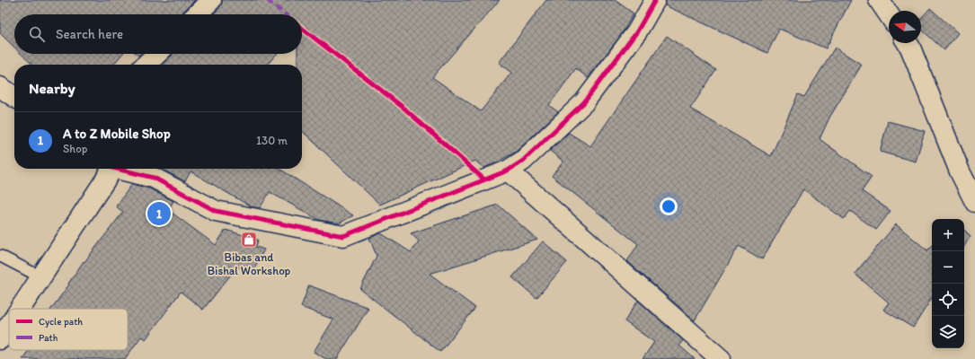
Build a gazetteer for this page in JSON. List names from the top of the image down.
{
  "places": {
    "shop": ["Bibas and Bishal Workshop"]
  },
  "legend": ["Cycle path", "Path"],
  "north": "left",
  "page": {
    "search": "Search here",
    "heading": "Nearby",
    "list": [
      {
        "mark": "1",
        "name": "A to Z Mobile Shop",
        "note": "Shop",
        "value": "130 m"
      }
    ],
    "pins": "1",
    "map_buttons": ["+", "−"]
  }
}
